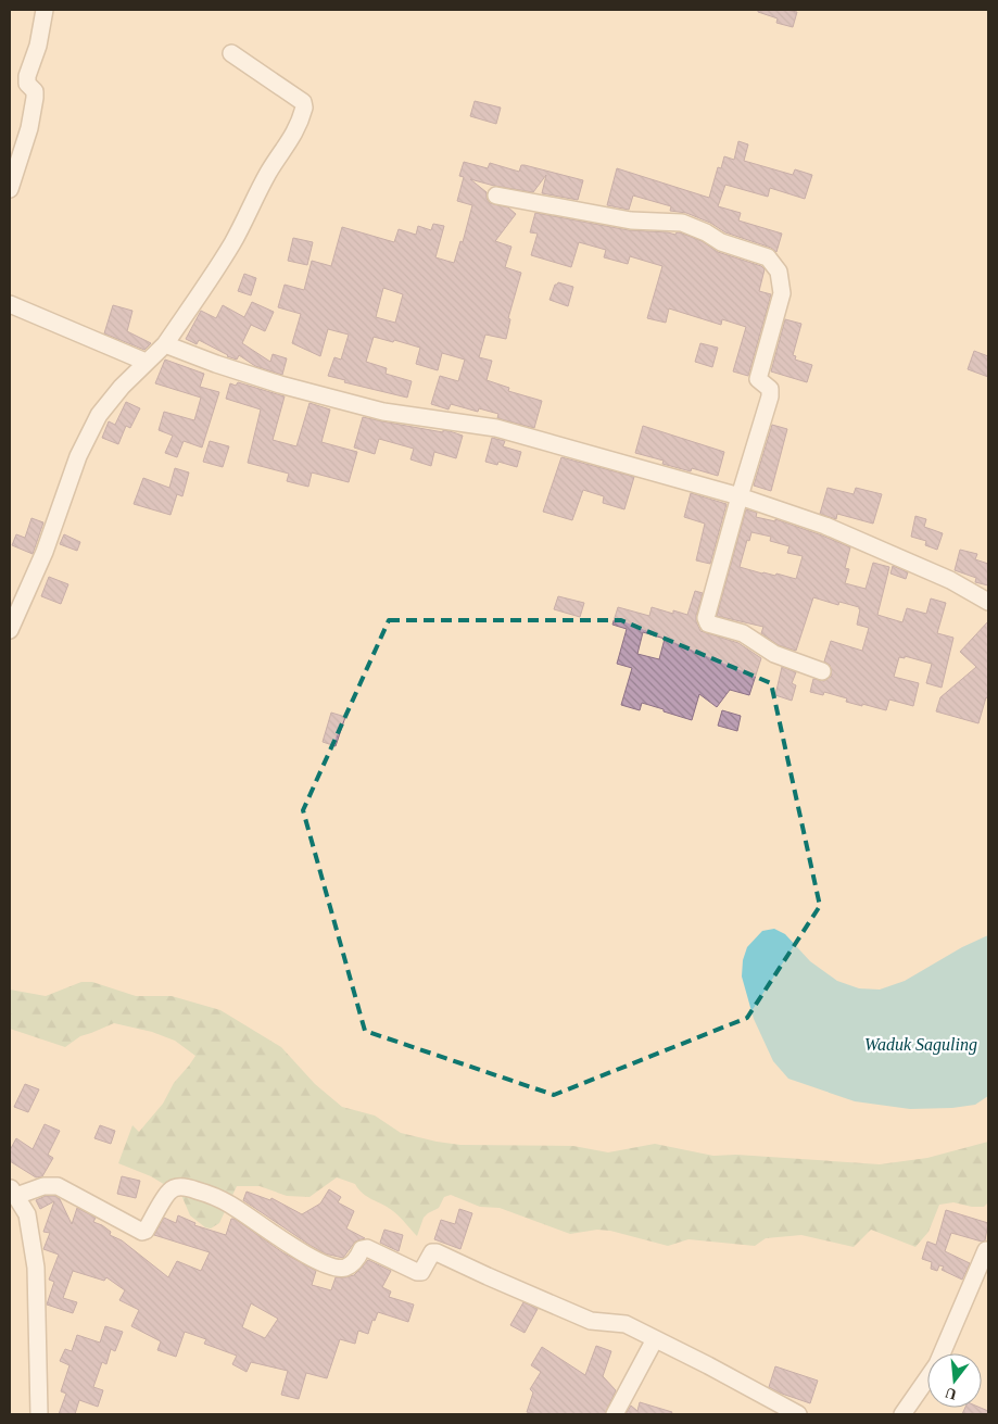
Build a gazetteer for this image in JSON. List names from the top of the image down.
{
  "water": ["Waduk Saguling"],
  "north": "bottom"
}
